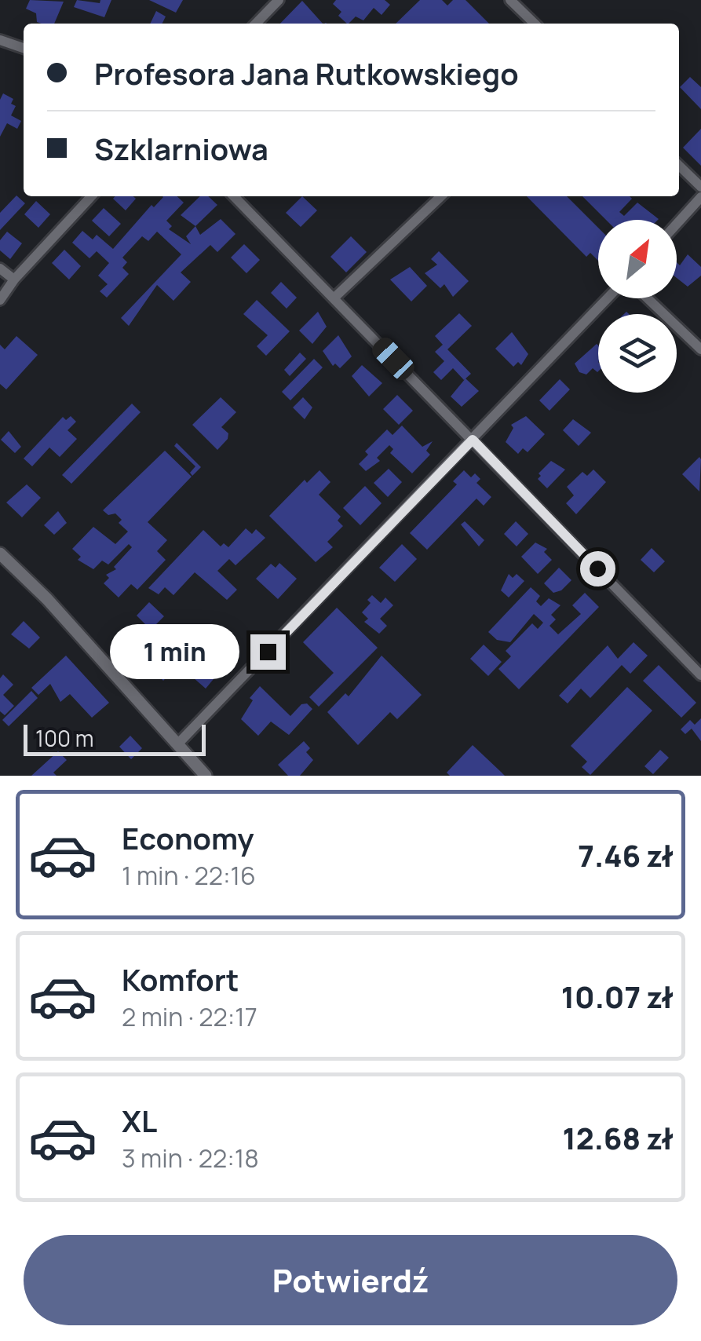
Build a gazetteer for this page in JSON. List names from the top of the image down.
{
  "scale_bar": "100 m",
  "north": "top right",
  "page": {
    "banner": ["Profesora Jana Rutkowskiego", "Szklarniowa"],
    "bubble": "1 min",
    "scale": "100 m",
    "list": [
      {
        "name": "Economy",
        "note": "1 min · 22:16",
        "value": "7.46 zł"
      },
      {
        "name": "Komfort",
        "note": "2 min · 22:17",
        "value": "10.07 zł"
      },
      {
        "name": "XL",
        "note": "3 min · 22:18",
        "value": "12.68 zł"
      }
    ],
    "buttons": "Potwierdź"
  }
}
